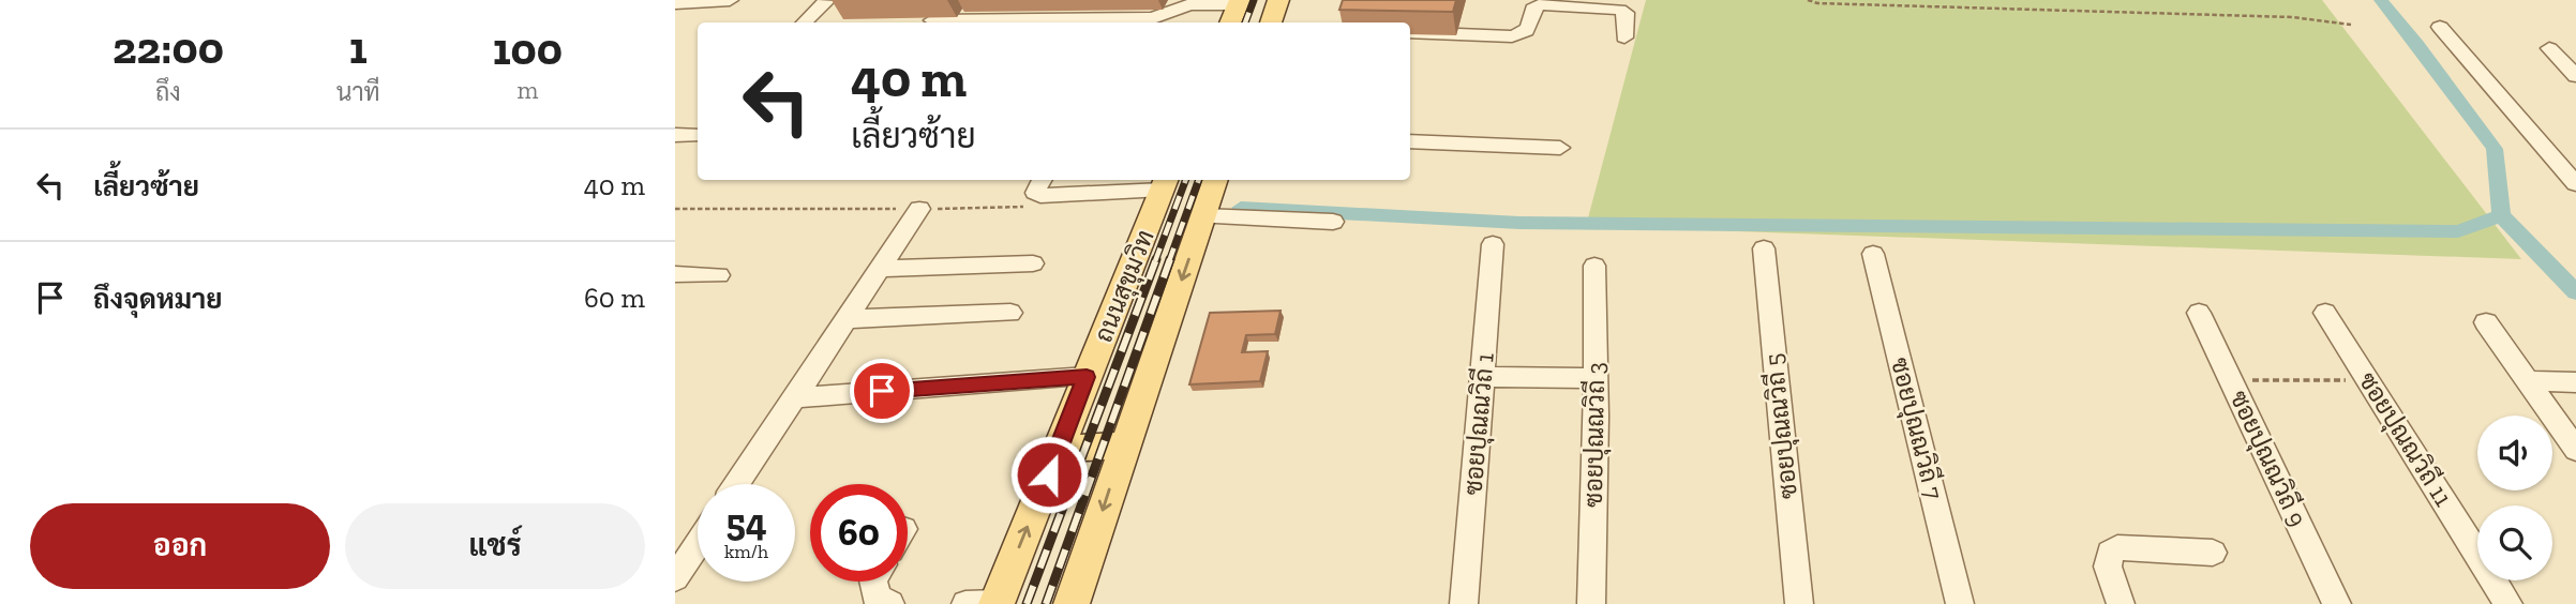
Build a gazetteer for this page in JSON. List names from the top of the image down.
{
  "streets": {
    "main road": ["ถนนสุขุมวิท"],
    "street": [
      "ซอยปุณณวิถี 1",
      "ซอยปุณณวิถี 5",
      "ซอยปุณณวิถี 7",
      "ซอยปุณณวิถี 3",
      "ซอยปุณณวิถี 11",
      "ซอยปุณณวิถี 9"
    ]
  },
  "page": {
    "eta": [
      "22:00",
      "ถึง",
      "1",
      "นาที",
      "100",
      "m"
    ],
    "turn": ["40 m", "เลี้ยวซ้าย"],
    "list": [
      {
        "name": "เลี้ยวซ้าย",
        "value": "40 m"
      },
      {
        "name": "ถึงจุดหมาย",
        "value": "60 m"
      }
    ],
    "speed": "54 km/h",
    "limit": "60",
    "buttons": ["ออก", "แชร์"]
  }
}
